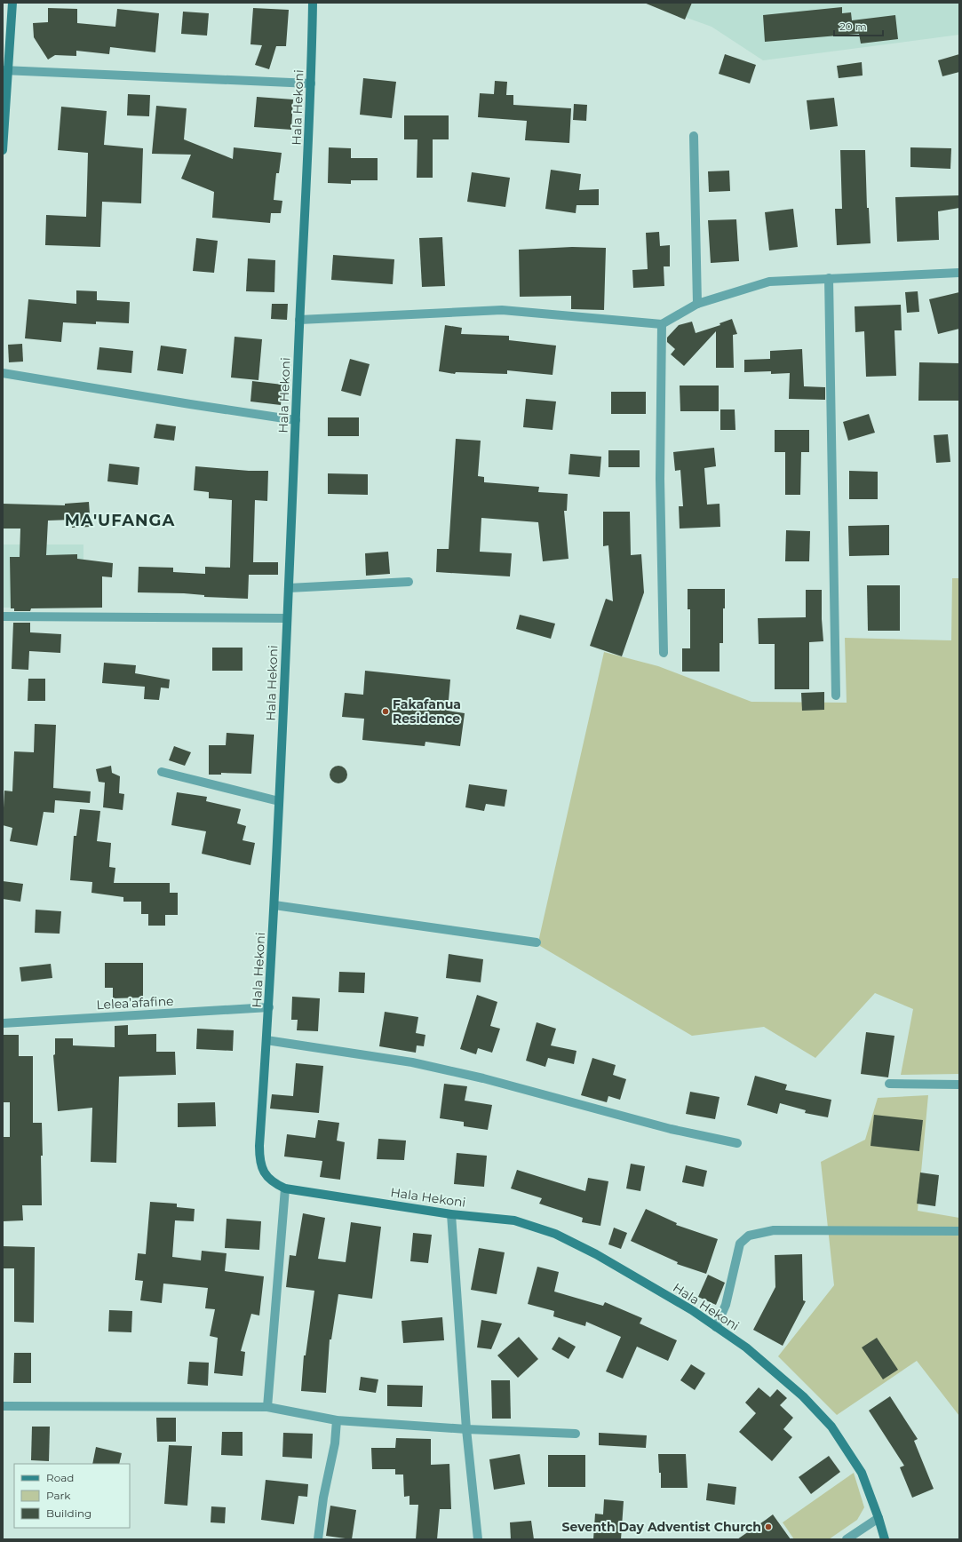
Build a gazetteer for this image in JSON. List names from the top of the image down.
{
  "streets": {
    "street": ["Hala Hekoni", "Lelea’afafine"]
  },
  "crossings": [
    ["Hala Hekoni", "Lelea’afafine"]
  ],
  "districts": ["MA'UFANGA"],
  "places": ["Fakafanua Residence", "Seventh Day Adventist Church"],
  "legend": ["Road", "Park", "Building"],
  "scale_bar": "20 m"
}
